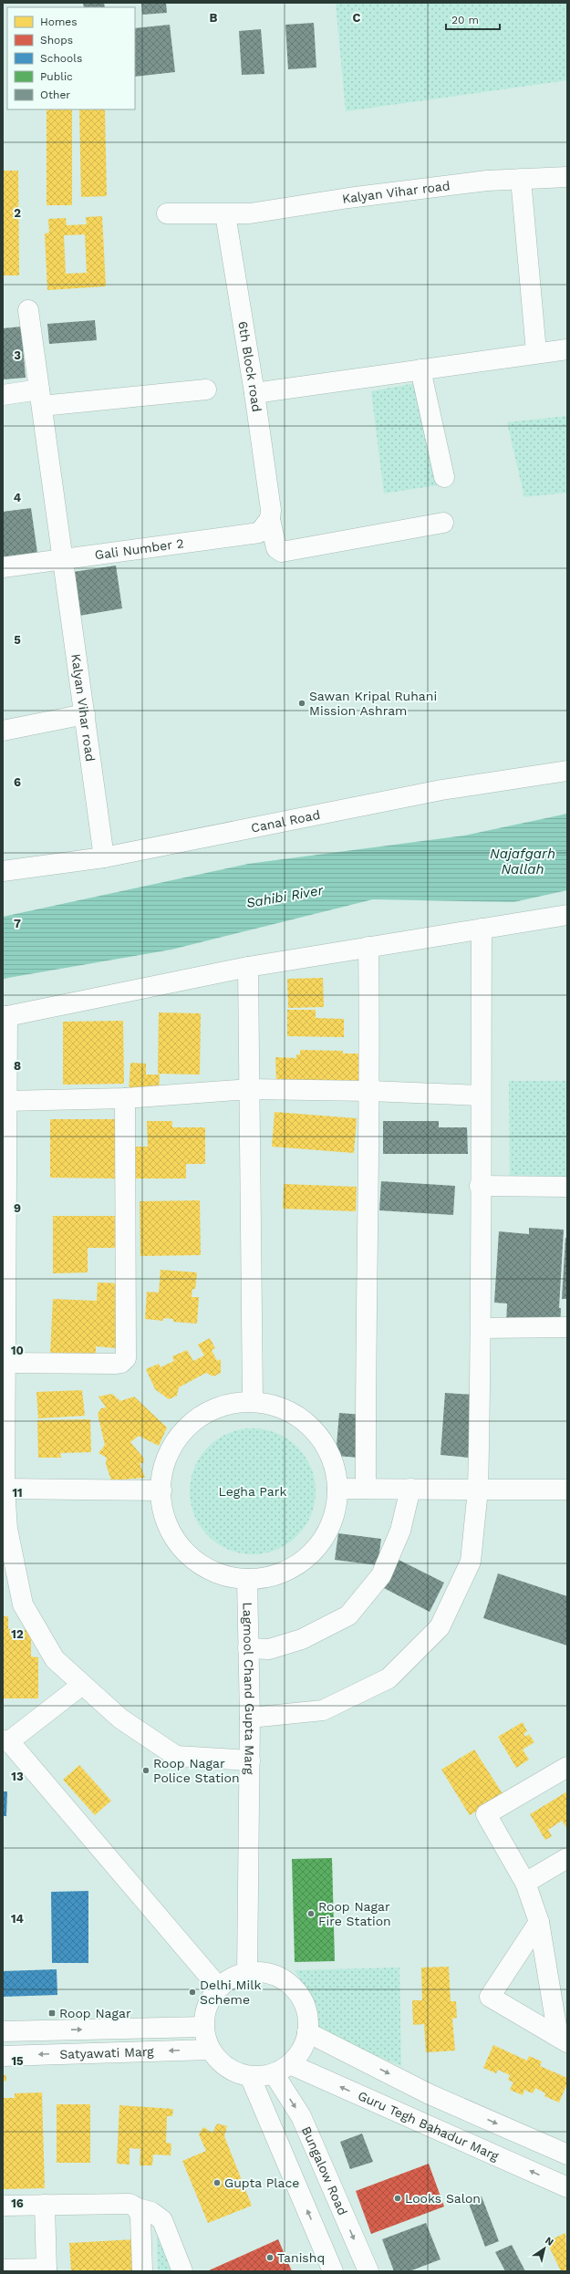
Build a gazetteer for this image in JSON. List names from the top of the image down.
{
  "streets": {
    "street": [
      "Kalyan Vihar road",
      "6th Block road",
      "Gali Number 2",
      "Canal Road",
      "Lagmool Chand Gupta Marg",
      "Satyawati Marg",
      "Guru Tegh Bahadur Marg",
      "Bungalow Road"
    ]
  },
  "crossings": [
    ["Kalyan Vihar road", "6th Block road"],
    ["Kalyan Vihar road", "Gali Number 2"],
    ["Kalyan Vihar road", "Canal Road"],
    ["6th Block road", "Gali Number 2"],
    ["Lagmool Chand Gupta Marg", "Satyawati Marg"],
    ["Lagmool Chand Gupta Marg", "Guru Tegh Bahadur Marg"],
    ["Lagmool Chand Gupta Marg", "Bungalow Road"],
    ["Satyawati Marg", "Guru Tegh Bahadur Marg"],
    ["Satyawati Marg", "Bungalow Road"],
    ["Guru Tegh Bahadur Marg", "Bungalow Road"]
  ],
  "water": ["Najafgarh Nallah", "Sahibi River"],
  "parks": ["Legha Park"],
  "places": {
    "other": [
      "Sawan Kripal Ruhani Mission Ashram",
      "Roop Nagar Police Station",
      "Roop Nagar Fire Station",
      "Delhi Milk Scheme",
      "Gupta Place",
      "Looks Salon",
      "Tanishq"
    ],
    "transit": ["Roop Nagar"]
  },
  "legend": [
    "Homes",
    "Shops",
    "Schools",
    "Public",
    "Other"
  ],
  "scale_bar": "20 m",
  "north": "top right",
  "grid": {
    "columns": ["B", "C"],
    "rows": [
      "2",
      "3",
      "4",
      "5",
      "6",
      "7",
      "8",
      "9",
      "10",
      "11",
      "12",
      "13",
      "14",
      "15",
      "16"
    ]
  }
}
